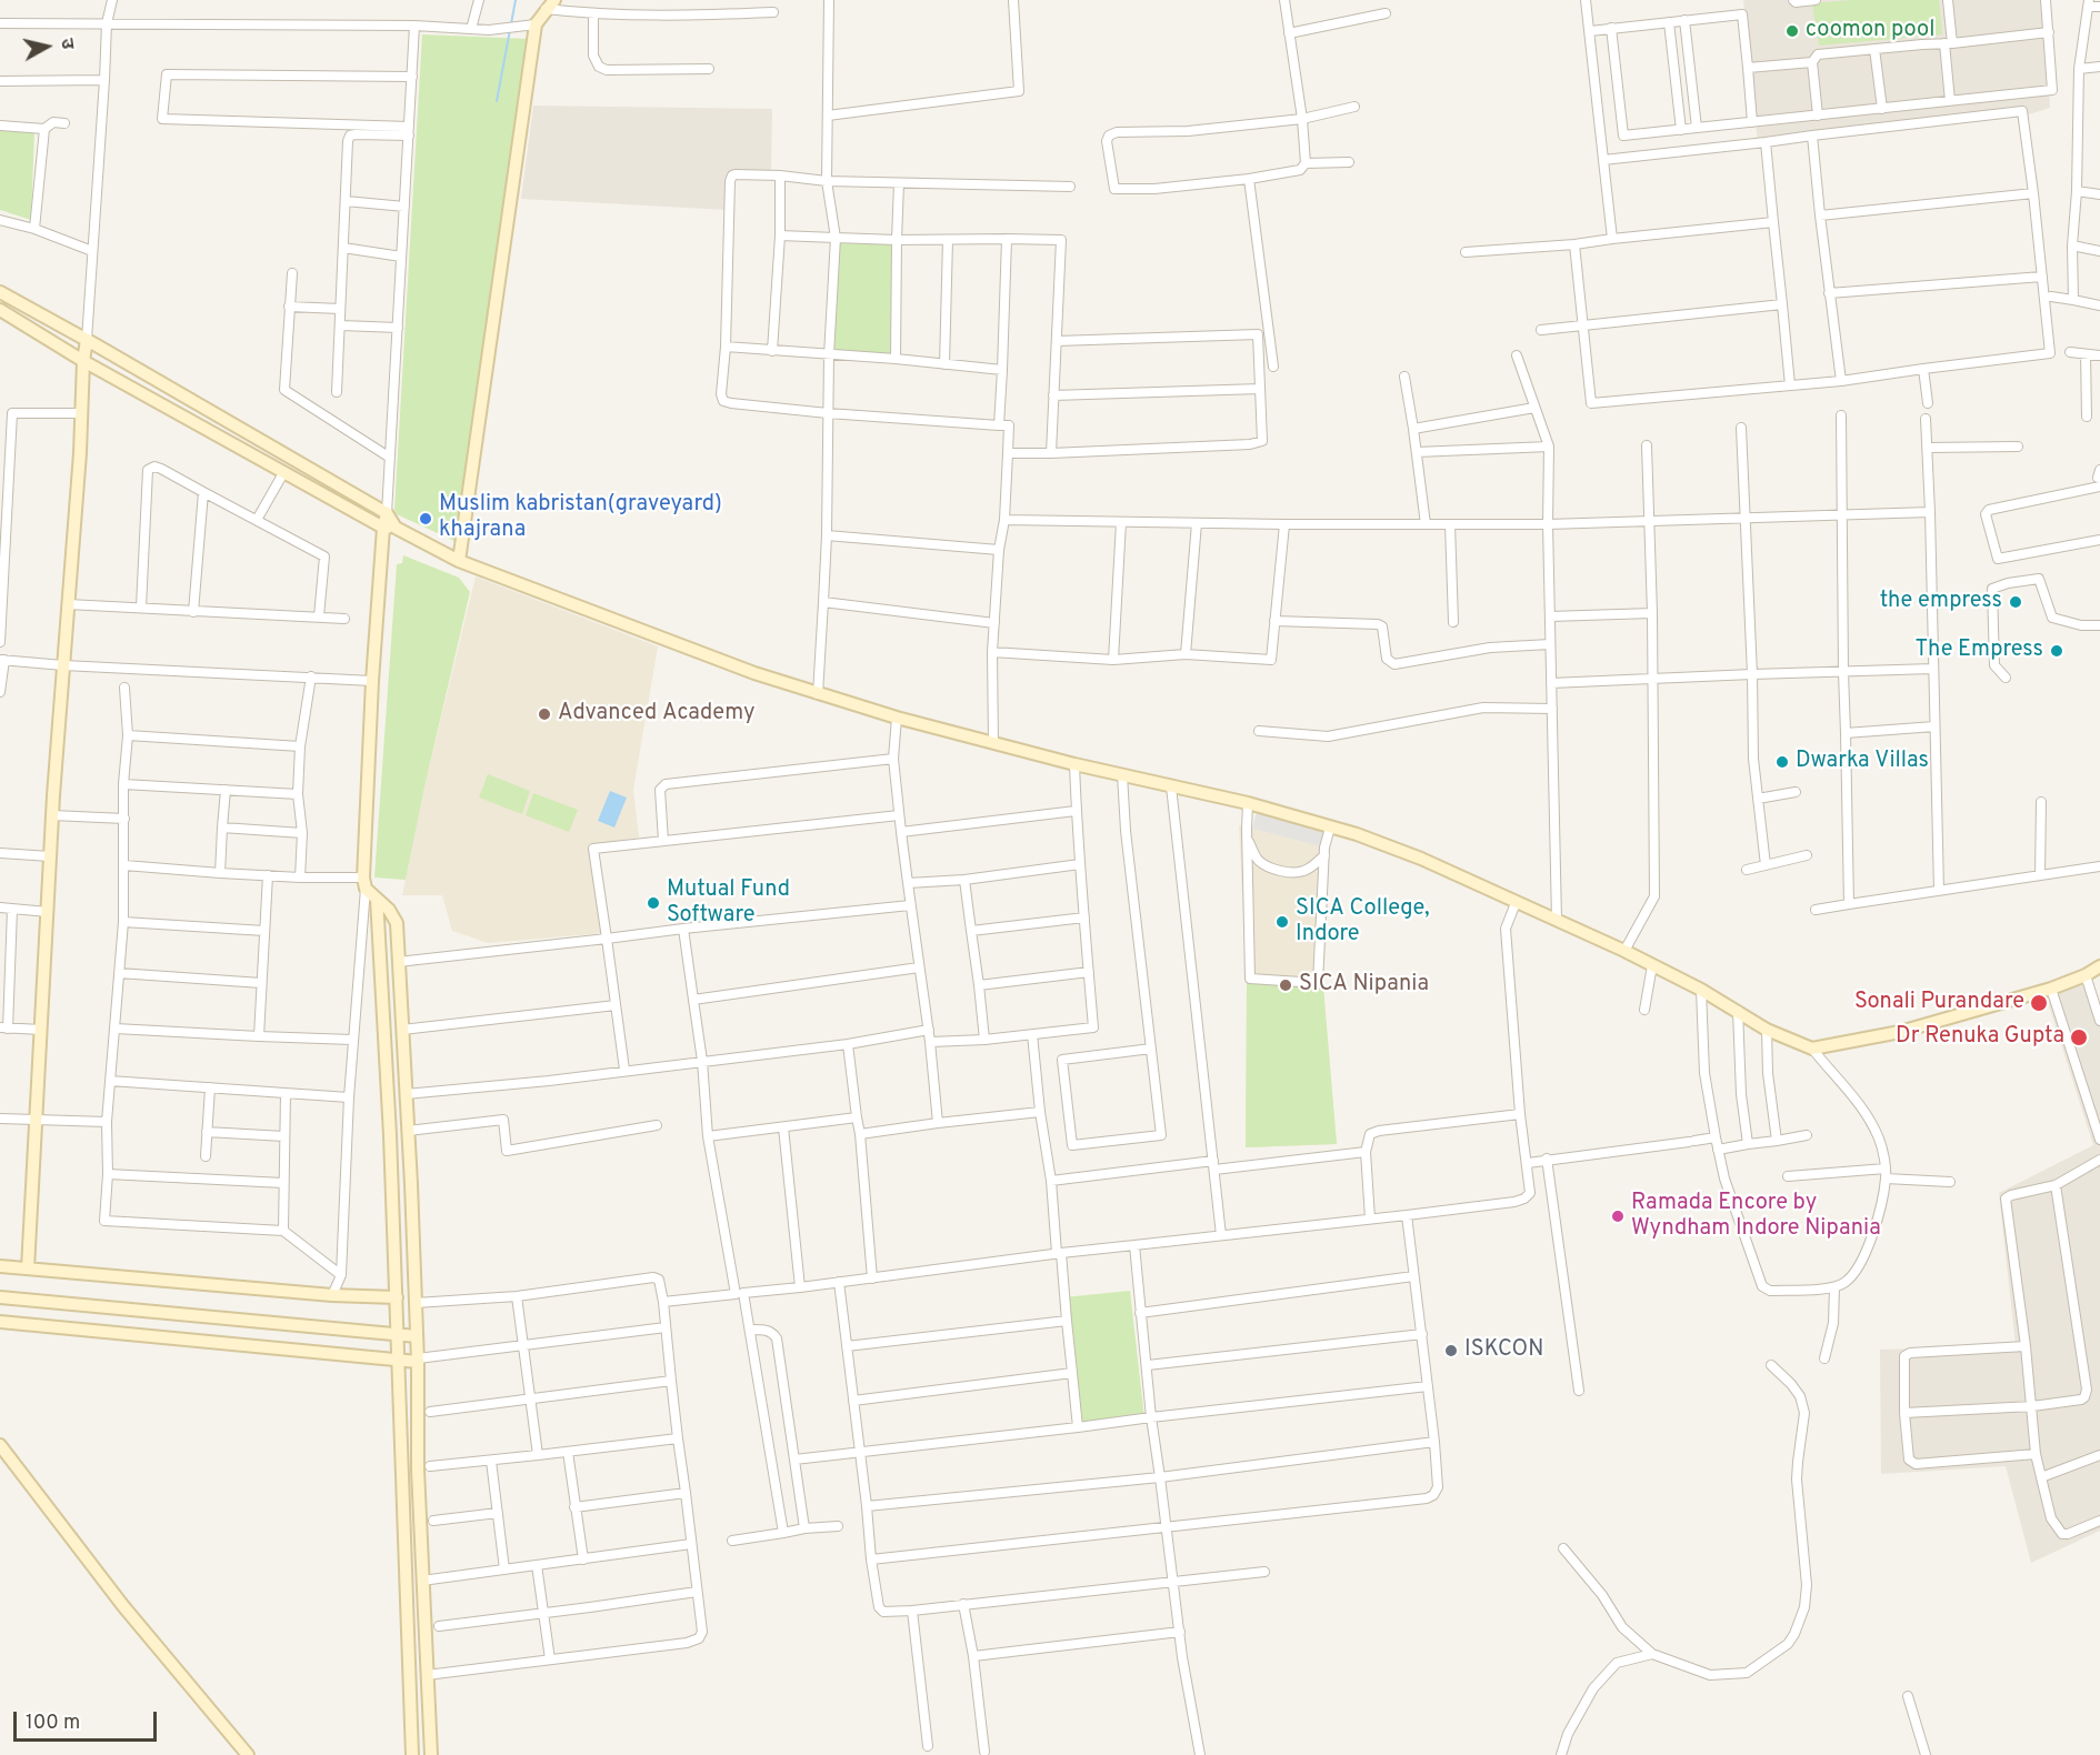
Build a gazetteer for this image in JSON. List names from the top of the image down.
{
  "places": [
    "coomon pool",
    "Muslim kabristan(graveyard) khajrana",
    "the empress",
    "The Empress",
    "Advanced Academy",
    "Dwarka Villas",
    "Mutual Fund Software",
    "SICA College, Indore",
    "SICA Nipania",
    "Sonali Purandare",
    "Dr Renuka Gupta",
    "Ramada Encore by Wyndham Indore Nipania",
    "ISKCON"
  ],
  "scale_bar": "100 m",
  "north": "right"
}
